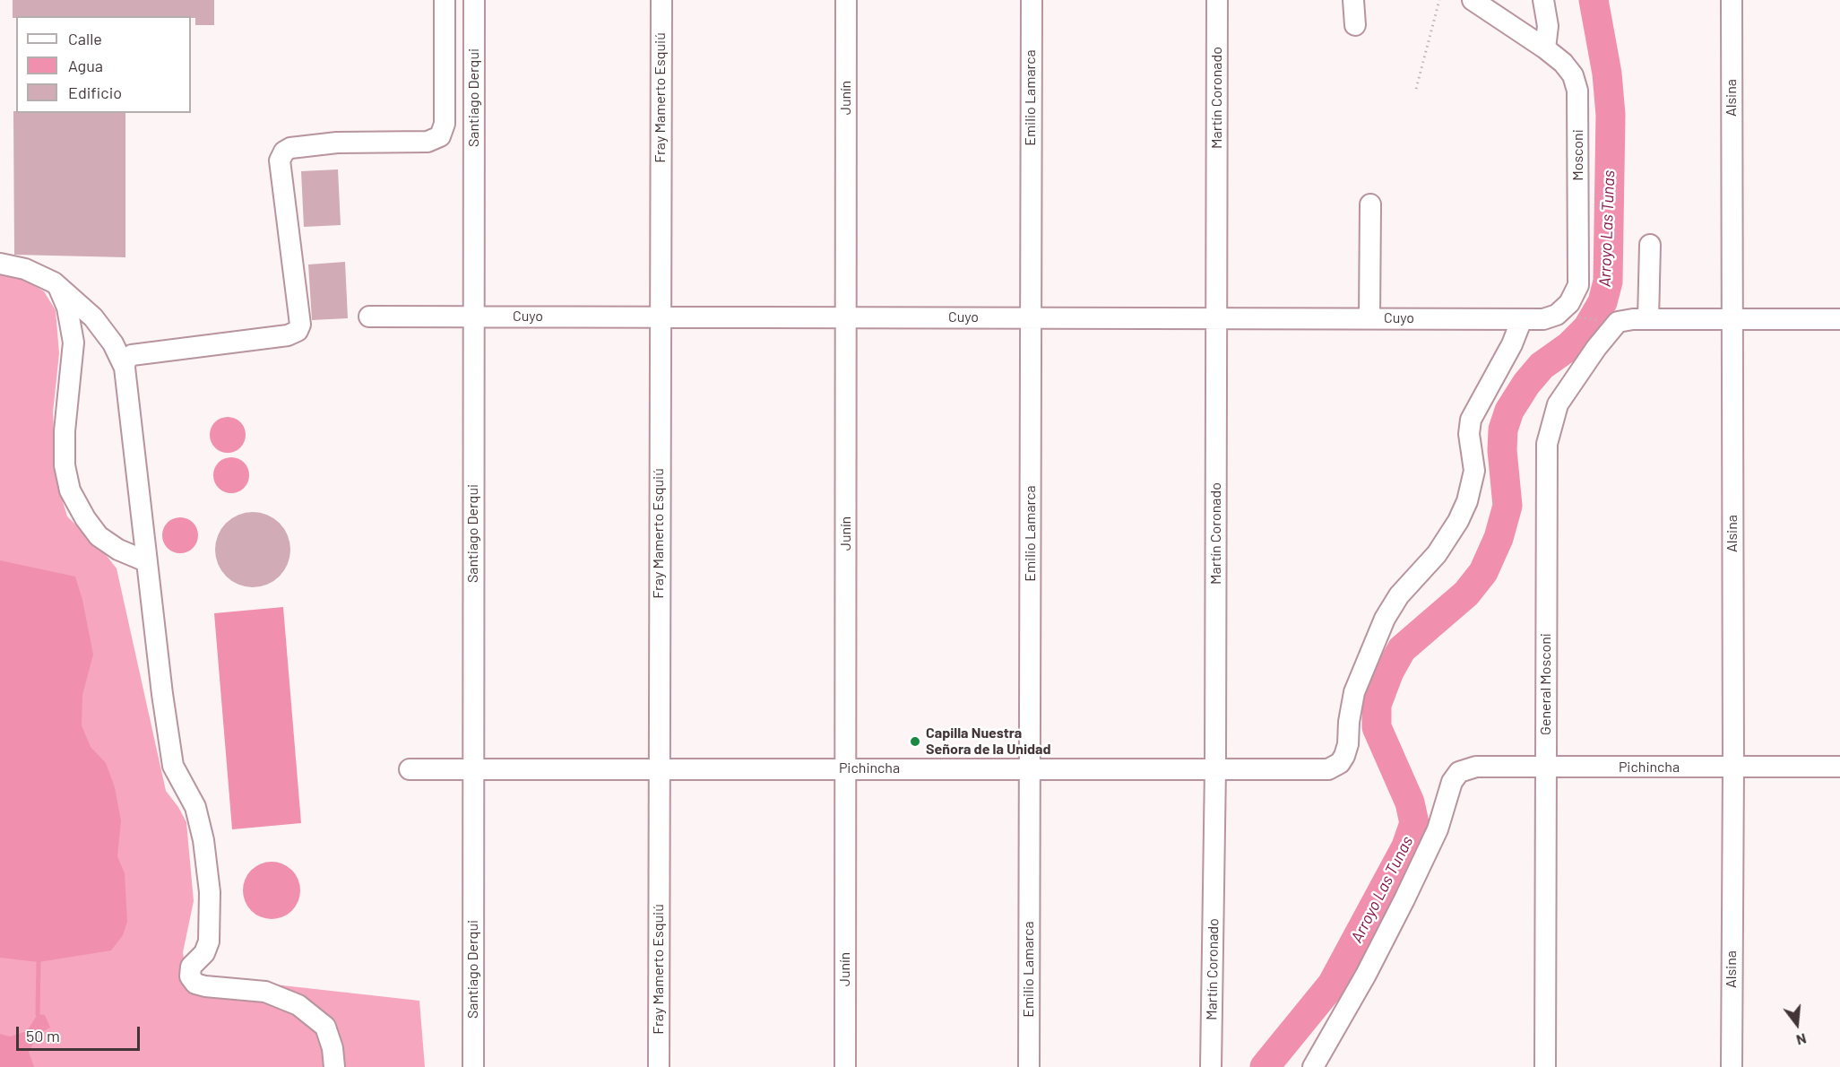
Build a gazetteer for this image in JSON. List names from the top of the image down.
{
  "streets": {
    "street": [
      "Santiago Derqui",
      "Fray Mamerto Esquiú",
      "Junín",
      "Emilio Lamarca",
      "Martín Coronado",
      "Alsina",
      "Mosconi",
      "Cuyo",
      "General Mosconi",
      "Pichincha"
    ]
  },
  "crossings": [
    ["Santiago Derqui", "Cuyo"],
    ["Santiago Derqui", "Pichincha"],
    ["Fray Mamerto Esquiú", "Cuyo"],
    ["Fray Mamerto Esquiú", "Pichincha"],
    ["Junín", "Cuyo"],
    ["Junín", "Pichincha"],
    ["Emilio Lamarca", "Cuyo"],
    ["Emilio Lamarca", "Pichincha"],
    ["Martín Coronado", "Cuyo"],
    ["Martín Coronado", "Pichincha"],
    ["Alsina", "Pichincha"],
    ["Mosconi", "Cuyo"],
    ["Cuyo", "Pichincha"],
    ["General Mosconi", "Pichincha"]
  ],
  "water": ["Arroyo Las Tunas"],
  "places": ["Capilla Nuestra Señora de la Unidad"],
  "legend": ["Calle", "Agua", "Edificio"],
  "scale_bar": "50 m",
  "north": "bottom"
}
